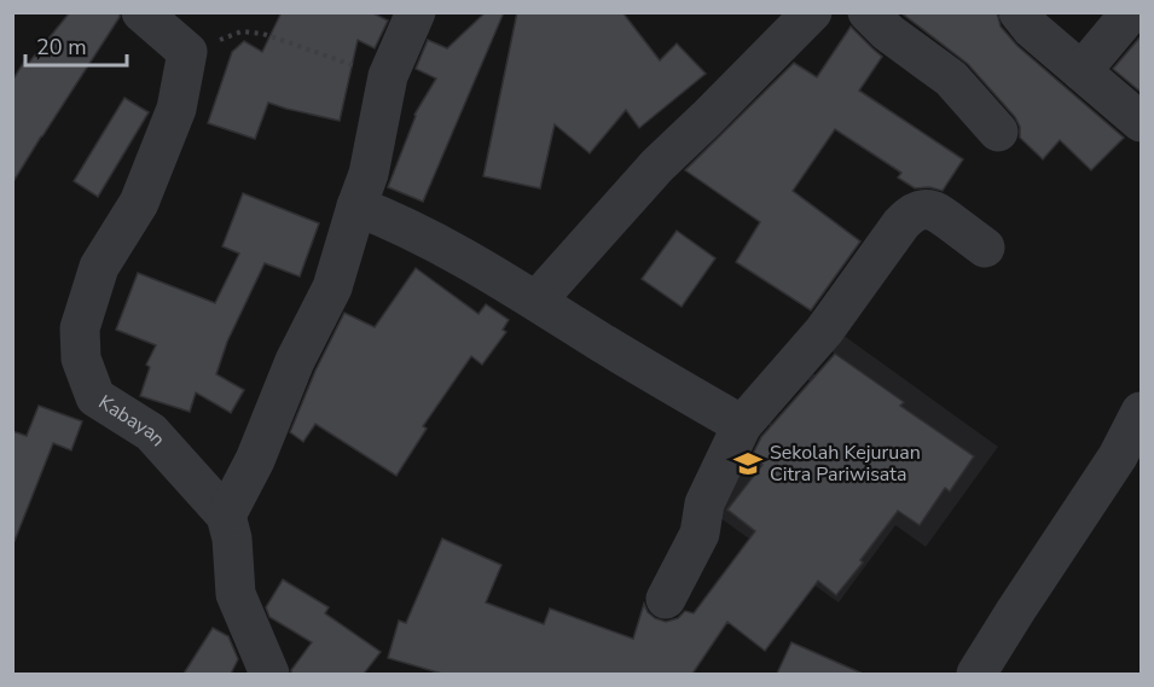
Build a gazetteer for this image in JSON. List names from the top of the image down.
{
  "streets": {
    "street": ["Kabayan"]
  },
  "places": {
    "school or university": ["Sekolah Kejuruan Citra Pariwisata"]
  },
  "scale_bar": "20 m"
}
